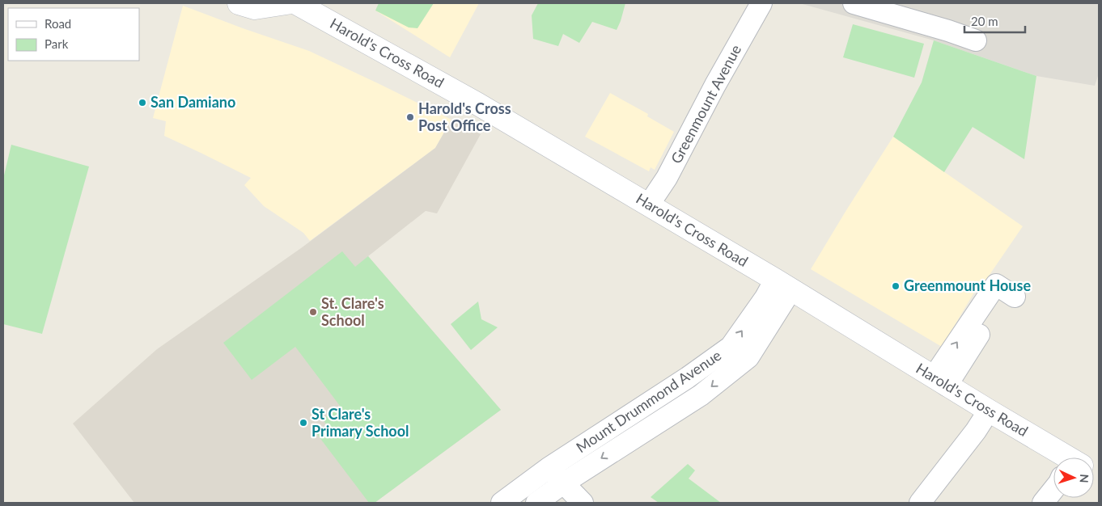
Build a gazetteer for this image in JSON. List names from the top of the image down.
{
  "streets": {
    "main road": ["Harold's Cross Road"],
    "street": ["Greenmount Avenue", "Mount Drummond Avenue"]
  },
  "crossings": [
    ["Harold's Cross Road", "Greenmount Avenue"],
    ["Harold's Cross Road", "Mount Drummond Avenue"]
  ],
  "places": [
    "San Damiano",
    "Harold's Cross Post Office",
    "Greenmount House",
    "St. Clare's School",
    "St Clare's Primary School"
  ],
  "legend": ["Road", "Park"],
  "scale_bar": "20 m",
  "north": "right"
}
